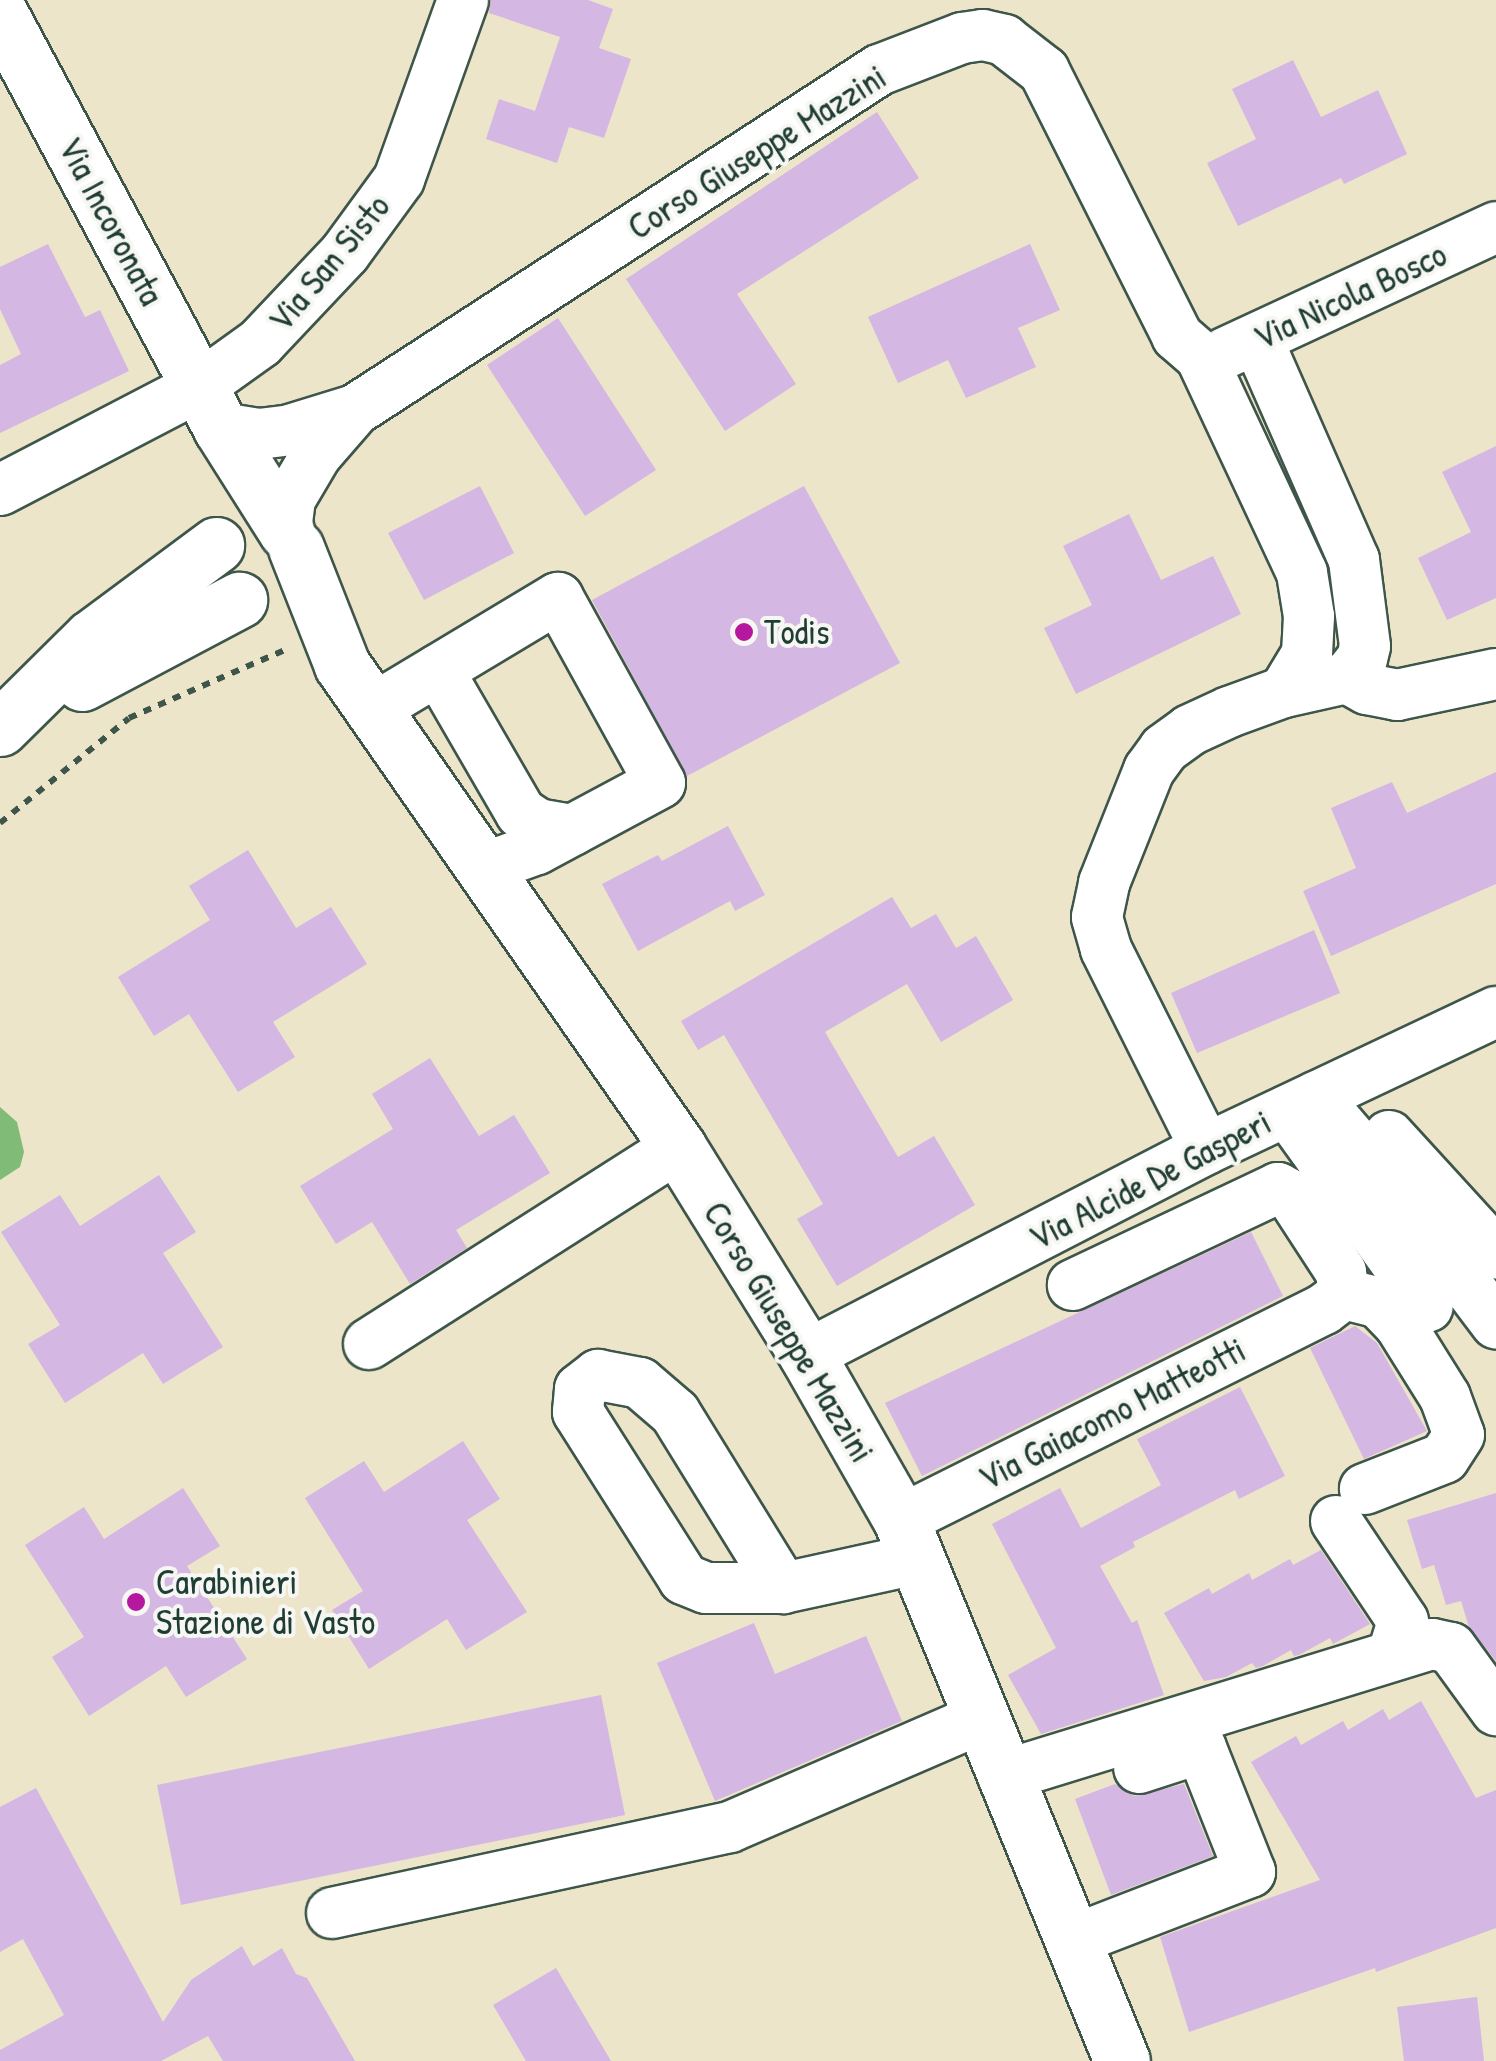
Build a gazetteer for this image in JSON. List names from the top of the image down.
{
  "streets": {
    "main road": ["Corso Giuseppe Mazzini", "Via Incoronata"],
    "street": [
      "Via San Sisto",
      "Via Nicola Bosco",
      "Via Alcide De Gasperi",
      "Via Gaiacomo Matteotti"
    ]
  },
  "crossings": [
    ["Corso Giuseppe Mazzini", "Via Incoronata"],
    ["Corso Giuseppe Mazzini", "Via San Sisto"],
    ["Corso Giuseppe Mazzini", "Via Nicola Bosco"],
    ["Corso Giuseppe Mazzini", "Via Alcide De Gasperi"],
    ["Corso Giuseppe Mazzini", "Via Gaiacomo Matteotti"],
    ["Via Incoronata", "Via San Sisto"]
  ],
  "places": ["Todis", "Carabinieri Stazione di Vasto"]
}
